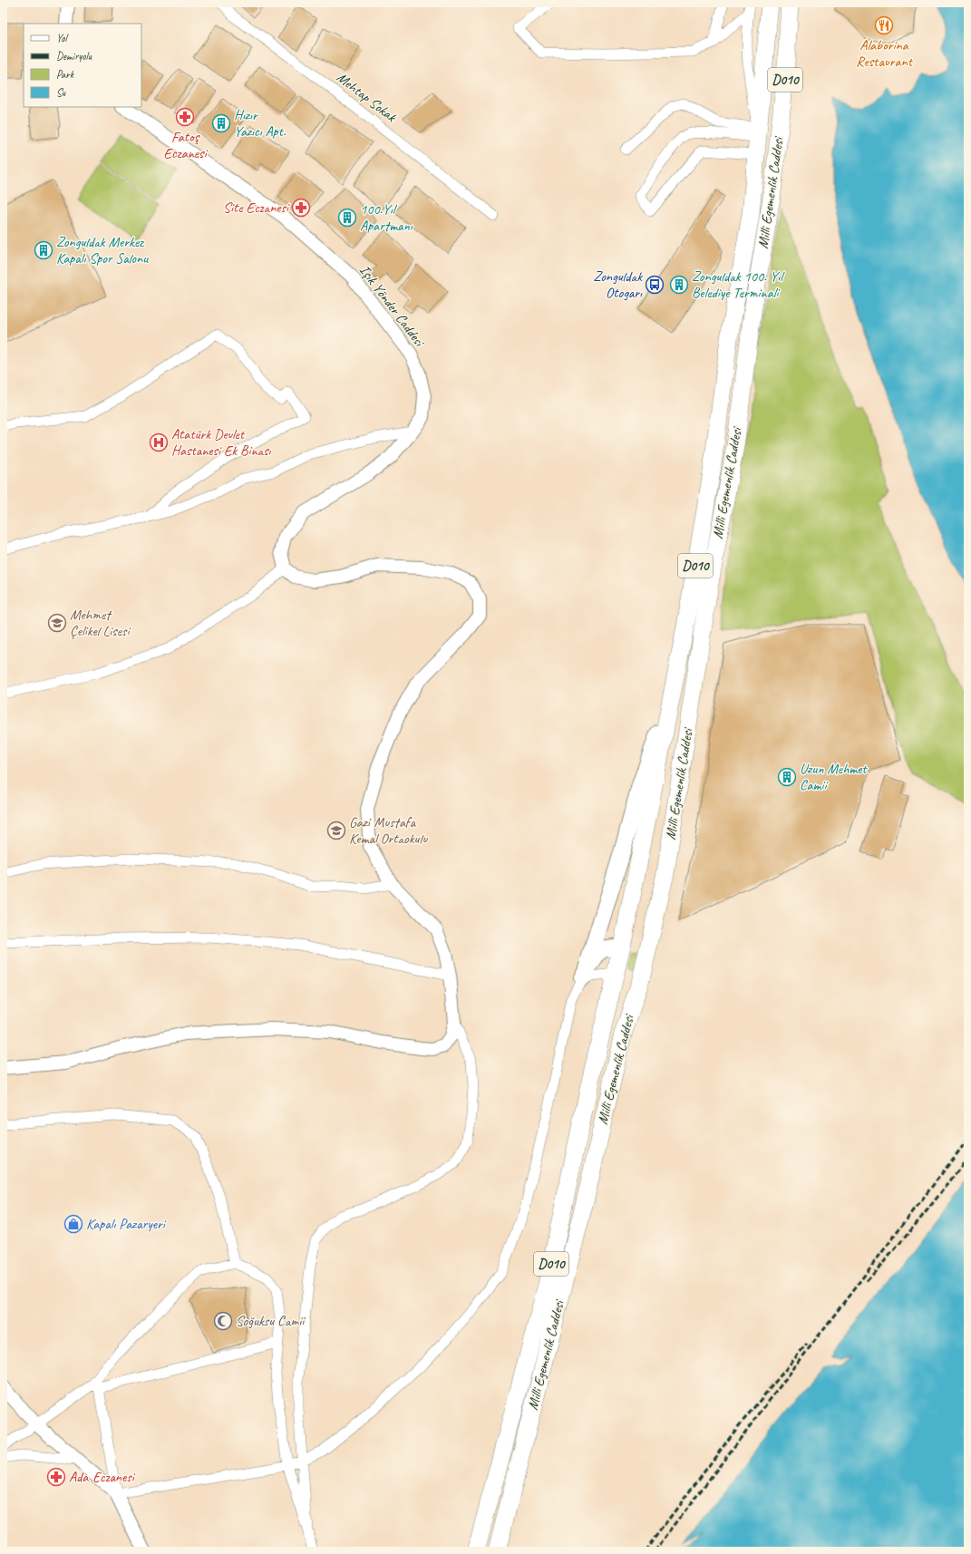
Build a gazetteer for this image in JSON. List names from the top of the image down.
{
  "streets": {
    "highway": ["D010", "Milli Egemenlik Caddesi"],
    "street": ["Mehtap Sokak", "Işık Yönder Caddesi"]
  },
  "places": {
    "restaurant": ["Alaborina Restaurant"],
    "pharmacy": ["Fatoş Eczanesi", "Site Eczanesi", "Ada Eczanesi"],
    "building": [
      "Hızır Yazıcı Apt.",
      "100.Yıl Apartmanı",
      "Zonguldak Merkez Kapalı Spor Salonu",
      "Zonguldak 100. Yıl Belediye Terminali",
      "Uzun Mehmet Camii"
    ],
    "bus stop": ["Zonguldak Otogarı"],
    "hospital": ["Atatürk Devlet Hastanesi Ek Binası"],
    "school or university": ["Mehmet Çelikel Lisesi", "Gazi Mustafa Kemal Ortaokulu"],
    "shop": ["Kapalı Pazaryeri"],
    "mosque": ["Soğuksu Camii"]
  },
  "legend": [
    "Yol",
    "Demiryolu",
    "Park",
    "Su"
  ]
}
